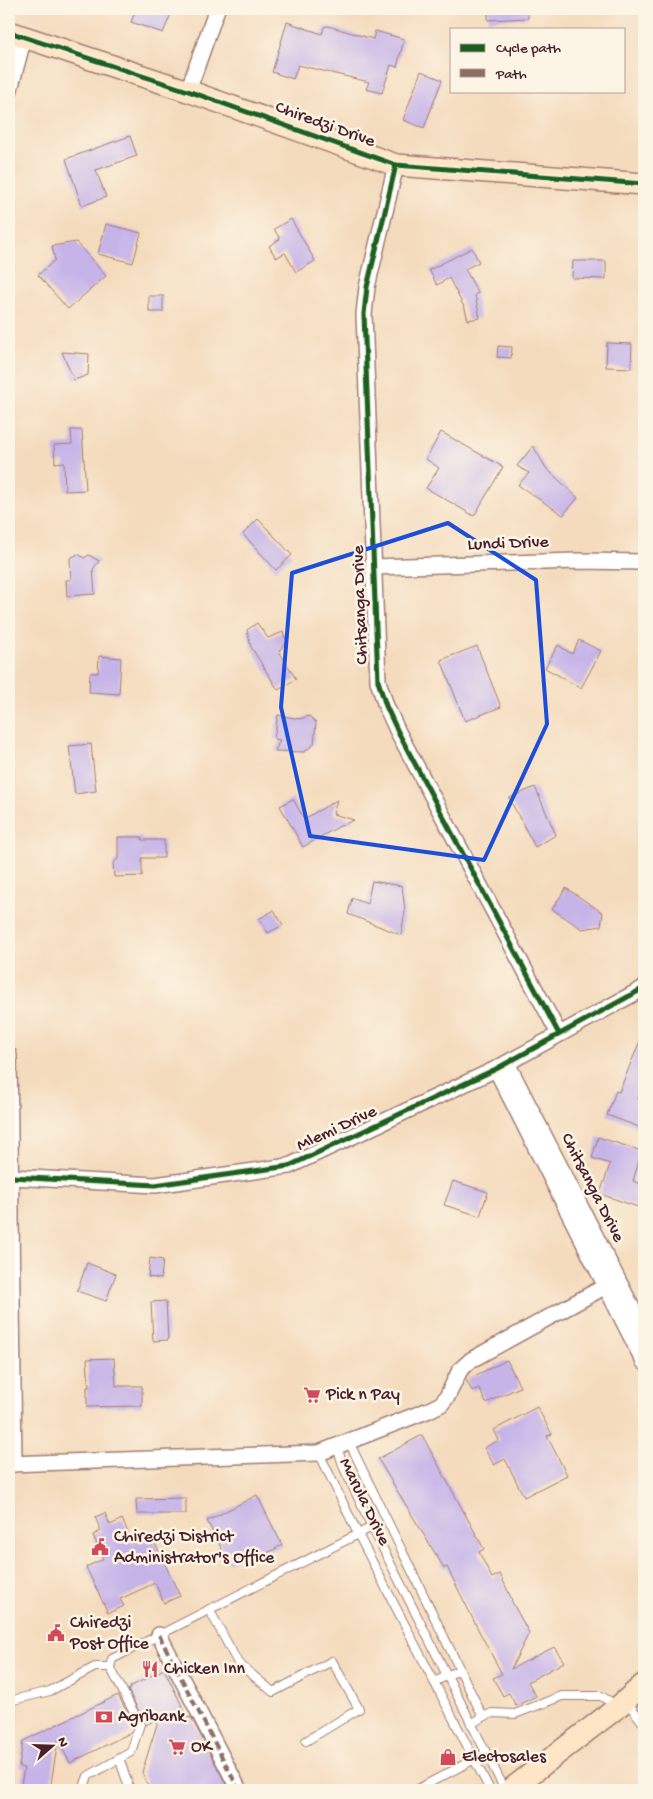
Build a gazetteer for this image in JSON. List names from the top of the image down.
{
  "streets": {
    "street": [
      "Chiredzi Drive",
      "Lundi Drive",
      "Chitsanga Drive",
      "Mlemi Drive",
      "Marula Drive"
    ]
  },
  "crossings": [
    ["Chiredzi Drive", "Chitsanga Drive"],
    ["Lundi Drive", "Chitsanga Drive"],
    ["Chitsanga Drive", "Mlemi Drive"]
  ],
  "places": {
    "supermarket": ["Pick n Pay", "OK"],
    "public building": ["Chiredzi District Administrator's Office", "Chiredzi Post Office"],
    "restaurant": ["Chicken Inn"],
    "bank": ["Agribank"],
    "shop": ["Electosales"]
  },
  "legend": ["Cycle path", "Path"],
  "north": "right"
}
